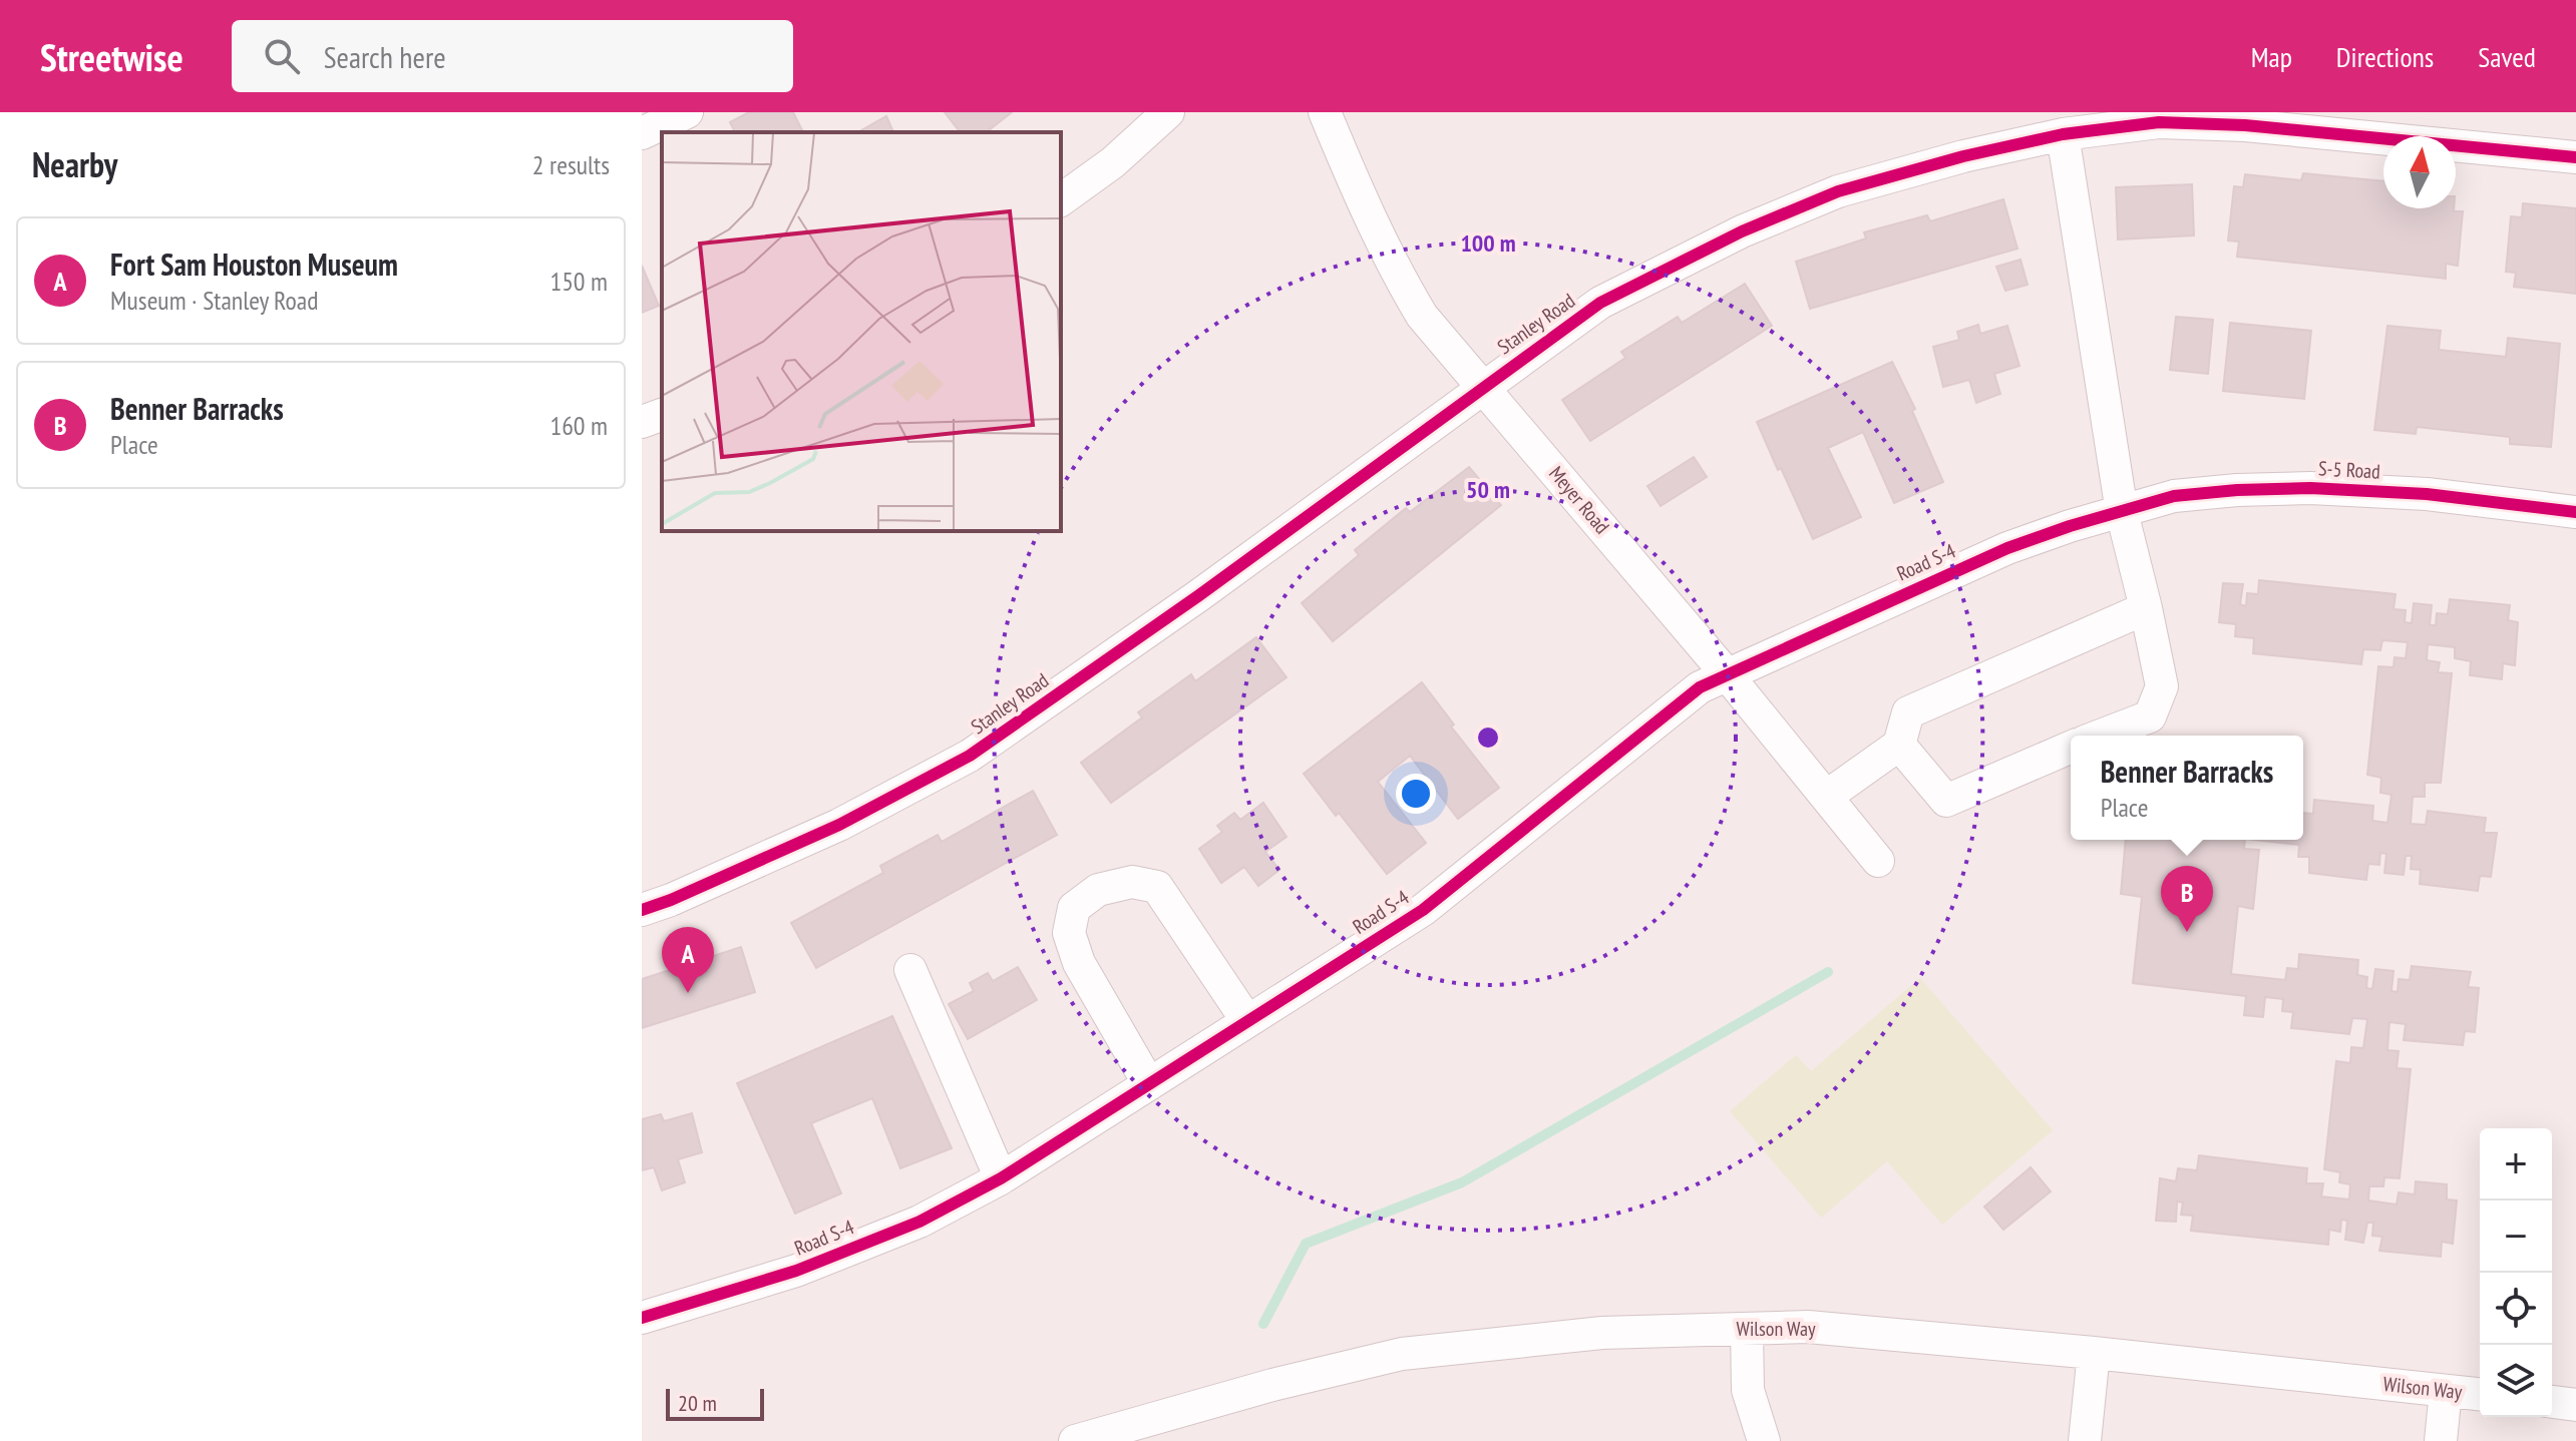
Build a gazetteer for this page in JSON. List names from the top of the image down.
{
  "streets": {
    "street": [
      "Stanley Road",
      "S-5 Road",
      "Meyer Road",
      "Road S-4",
      "Wilson Way"
    ]
  },
  "crossings": [
    ["Stanley Road", "Meyer Road"],
    ["S-5 Road", "Road S-4"],
    ["Meyer Road", "Road S-4"]
  ],
  "scale_bar": "20 m",
  "north": "top",
  "page": {
    "header": "Streetwise",
    "search": "Search here",
    "nav": ["Map", "Directions", "Saved"],
    "heading": ["Nearby", "2 results"],
    "list": [
      {
        "mark": "A",
        "name": "Fort Sam Houston Museum",
        "note": "Museum · Stanley Road",
        "value": "150 m"
      },
      {
        "mark": "B",
        "name": "Benner Barracks",
        "note": "Place",
        "value": "160 m"
      }
    ],
    "popup": ["Benner Barracks", "Place"],
    "pins": ["B", "A"],
    "map_buttons": ["+", "−"],
    "scale": "20 m"
  },
  "rings": ["100 m", "50 m"]
}
